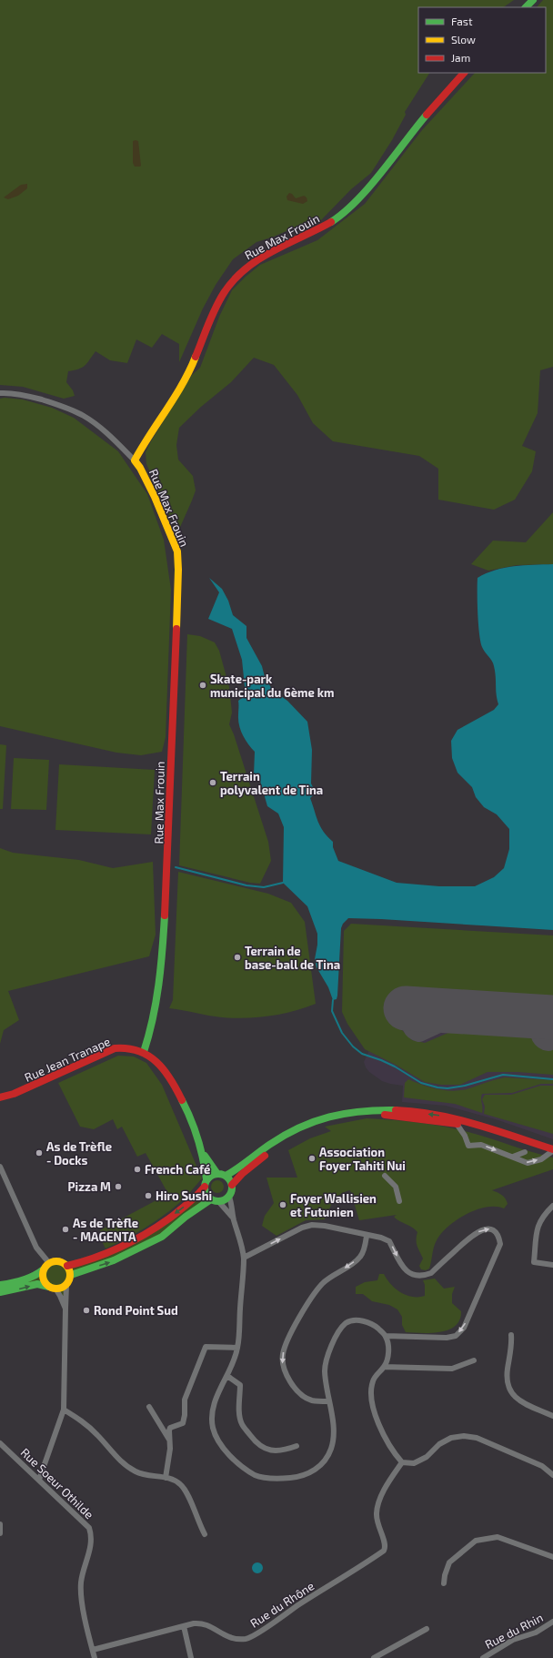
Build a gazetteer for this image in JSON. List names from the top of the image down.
{
  "streets": {
    "main road": ["Rue Max Frouin", "Rue Jean Tranape"],
    "street": ["Rue Soeur Othilde", "Rue du Rhône", "Rue du Rhin"]
  },
  "crossings": [
    ["Rue Max Frouin", "Rue Jean Tranape"],
    ["Rue Soeur Othilde", "Rue du Rhône"]
  ],
  "places": [
    "Skate-park municipal du 6ème km",
    "Terrain polyvalent de Tina",
    "Terrain de base-ball de Tina",
    "As de Trèfle - Docks",
    "Association Foyer Tahiti Nui",
    "French Café",
    "Pizza M",
    "Hiro Sushi",
    "Foyer Wallisien et Futunien",
    "As de Trèfle - MAGENTA",
    "Rond Point Sud"
  ],
  "legend": ["Fast", "Slow", "Jam"]
}
